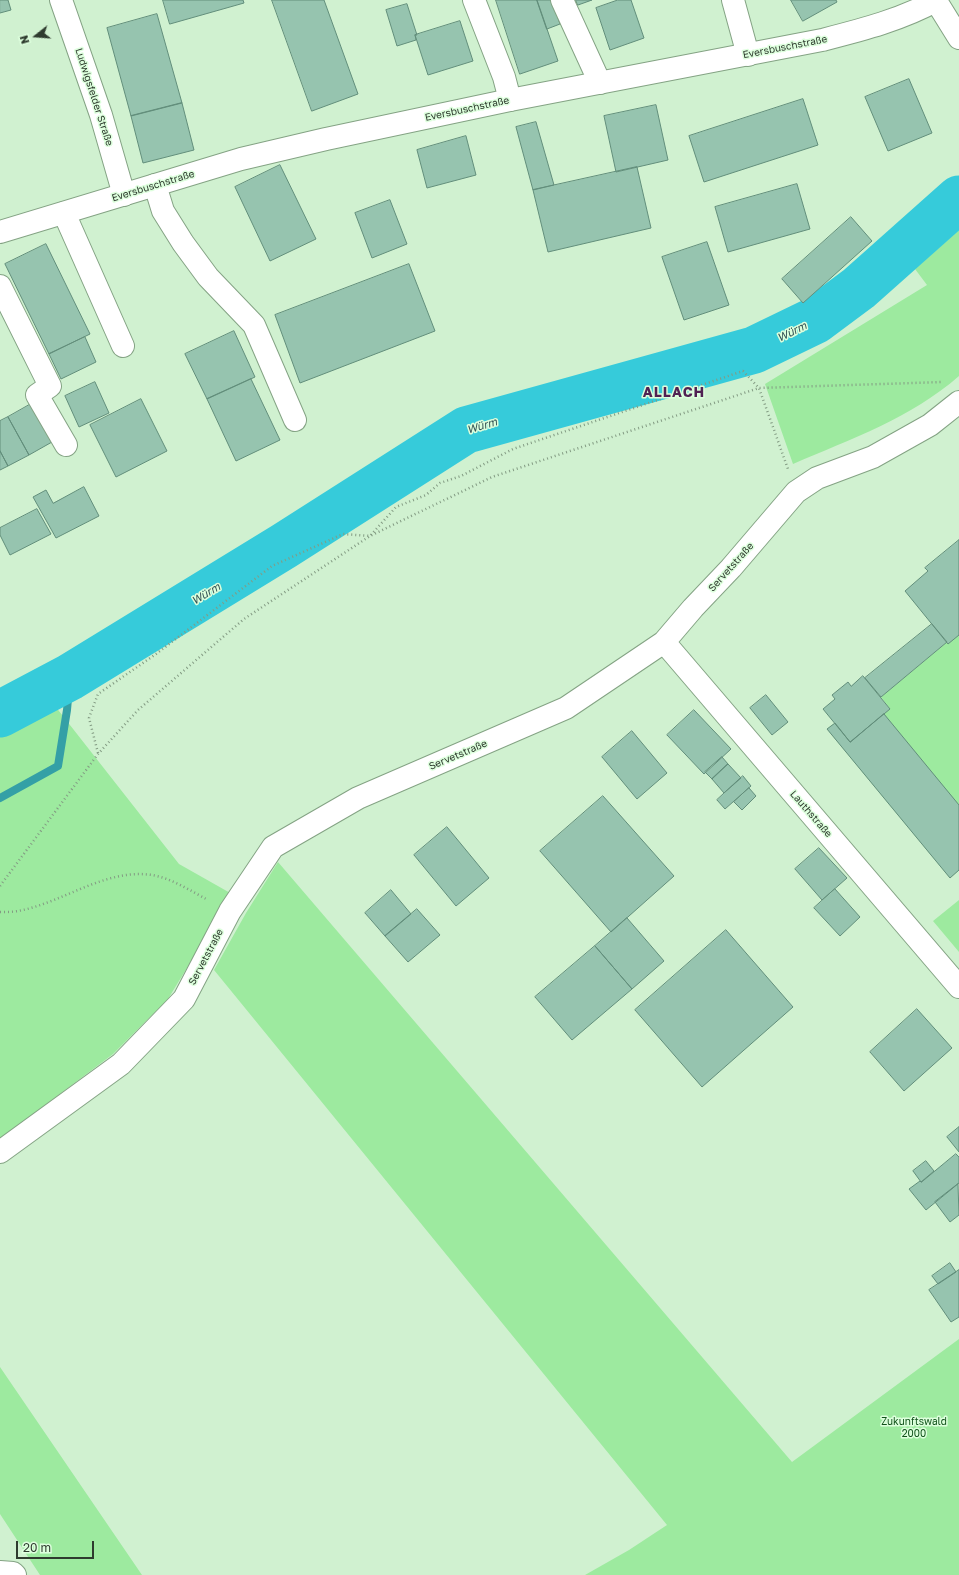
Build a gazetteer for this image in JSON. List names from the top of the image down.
{
  "streets": {
    "street": [
      "Eversbuschstraße",
      "Ludwigsfelder Straße",
      "Servetstraße",
      "Lauthstraße"
    ]
  },
  "crossings": [
    ["Eversbuschstraße", "Ludwigsfelder Straße"],
    ["Servetstraße", "Lauthstraße"]
  ],
  "districts": ["ALLACH"],
  "water": ["Würm"],
  "parks": ["Zukunftswald 2000"],
  "scale_bar": "20 m",
  "north": "left"
}
